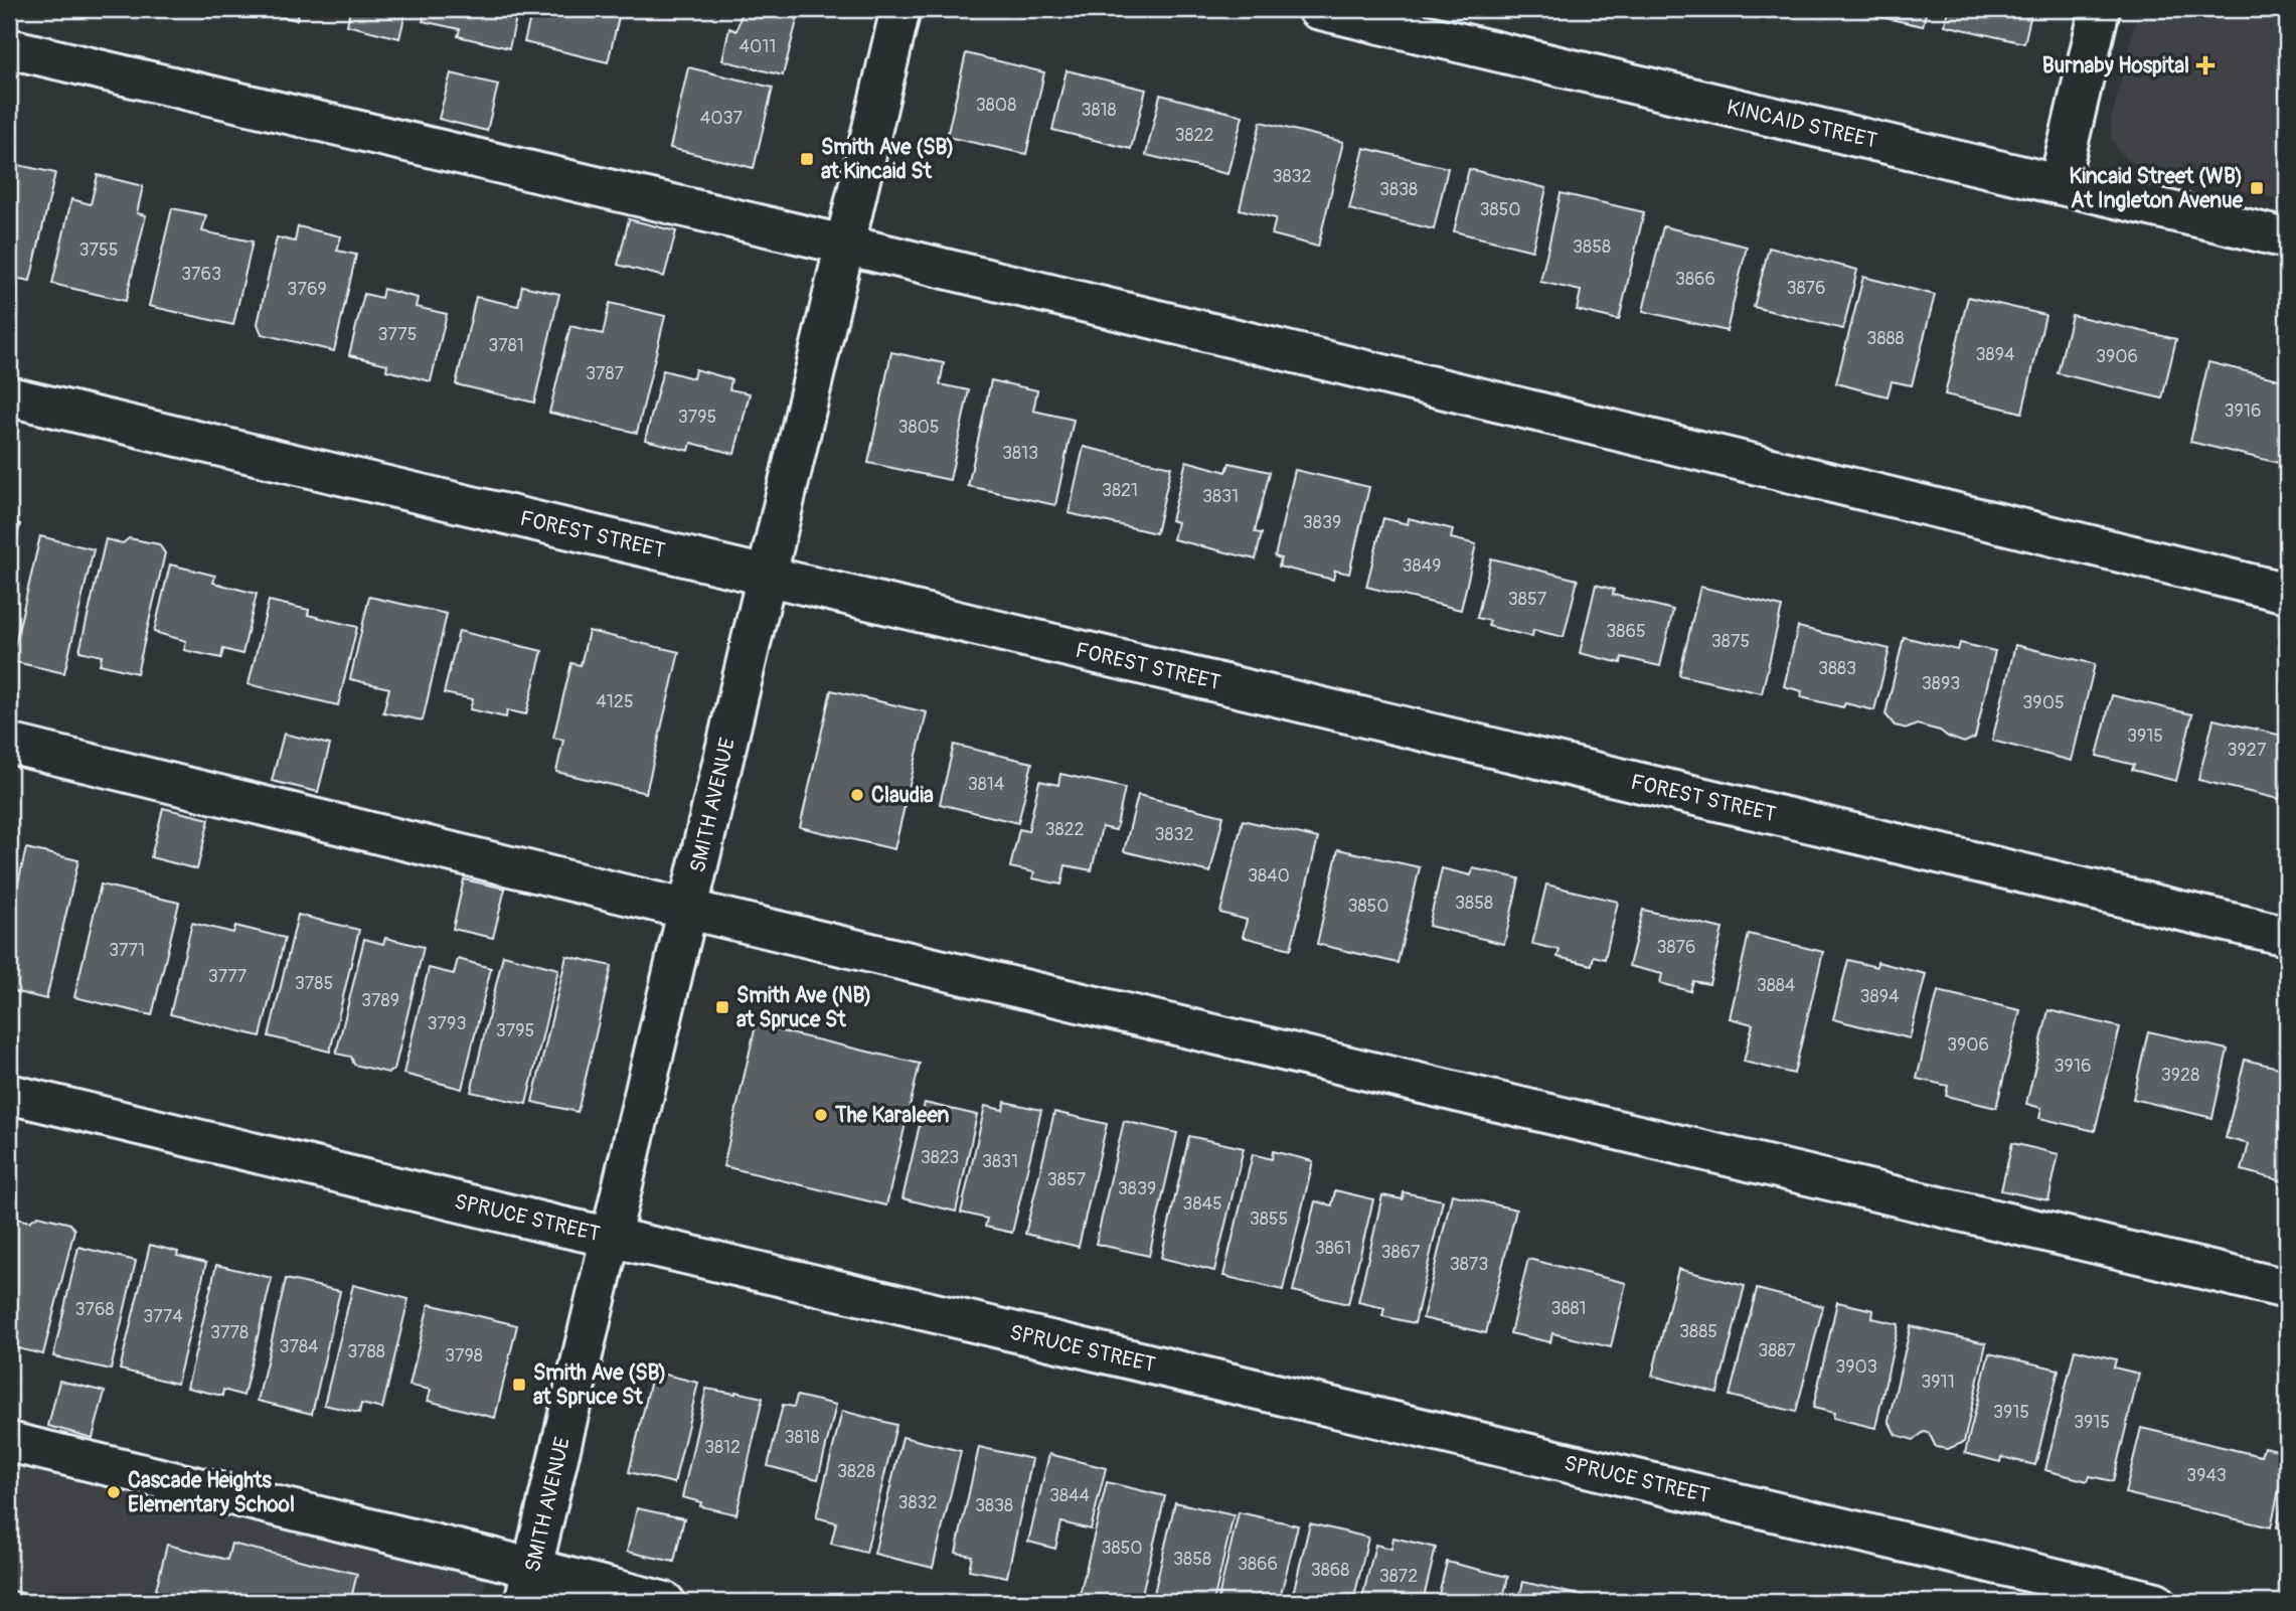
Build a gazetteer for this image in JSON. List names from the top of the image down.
{
  "streets": {
    "street": [
      "KINCAID STREET",
      "FOREST STREET",
      "SMITH AVENUE",
      "SPRUCE STREET"
    ]
  },
  "crossings": [
    ["FOREST STREET", "SMITH AVENUE"],
    ["SMITH AVENUE", "SPRUCE STREET"]
  ],
  "places": {
    "health": ["Burnaby Hospital"],
    "transit": [
      "Smith Ave (SB) at Kincaid St",
      "Kincaid Street (WB) At Ingleton Avenue",
      "Smith Ave (NB) at Spruce St",
      "Smith Ave (SB) at Spruce St"
    ],
    "other": ["Claudia", "The Karaleen", "Cascade Heights Elementary School"]
  },
  "house_numbers": [
    "4011",
    "3808",
    "3818",
    "4037",
    "3822",
    "3832",
    "3838",
    "3850",
    "3858",
    "3755",
    "3763",
    "3866",
    "3876",
    "3769",
    "3775",
    "3888",
    "3781",
    "3894",
    "3906",
    "3787",
    "3916",
    "3795",
    "3805",
    "3813",
    "3821",
    "3831",
    "3839",
    "3849",
    "3857",
    "3865",
    "3875",
    "3883",
    "3893",
    "4125",
    "3905",
    "3915",
    "3927",
    "3814",
    "3822",
    "3832",
    "3840",
    "3858",
    "3850",
    "3876",
    "3771",
    "3777",
    "3785",
    "3884",
    "3894",
    "3789",
    "3793",
    "3795",
    "3906",
    "3916",
    "3928",
    "3823",
    "3831",
    "3857",
    "3839",
    "3845",
    "3855",
    "3861",
    "3867",
    "3873",
    "3881",
    "3768",
    "3774",
    "3885",
    "3778",
    "3784",
    "3887",
    "3788",
    "3798",
    "3903",
    "3911",
    "3915",
    "3915",
    "3818",
    "3812",
    "3828",
    "3943",
    "3844",
    "3832",
    "3838",
    "3850",
    "3858",
    "3866",
    "3868",
    "3872"
  ]
}
